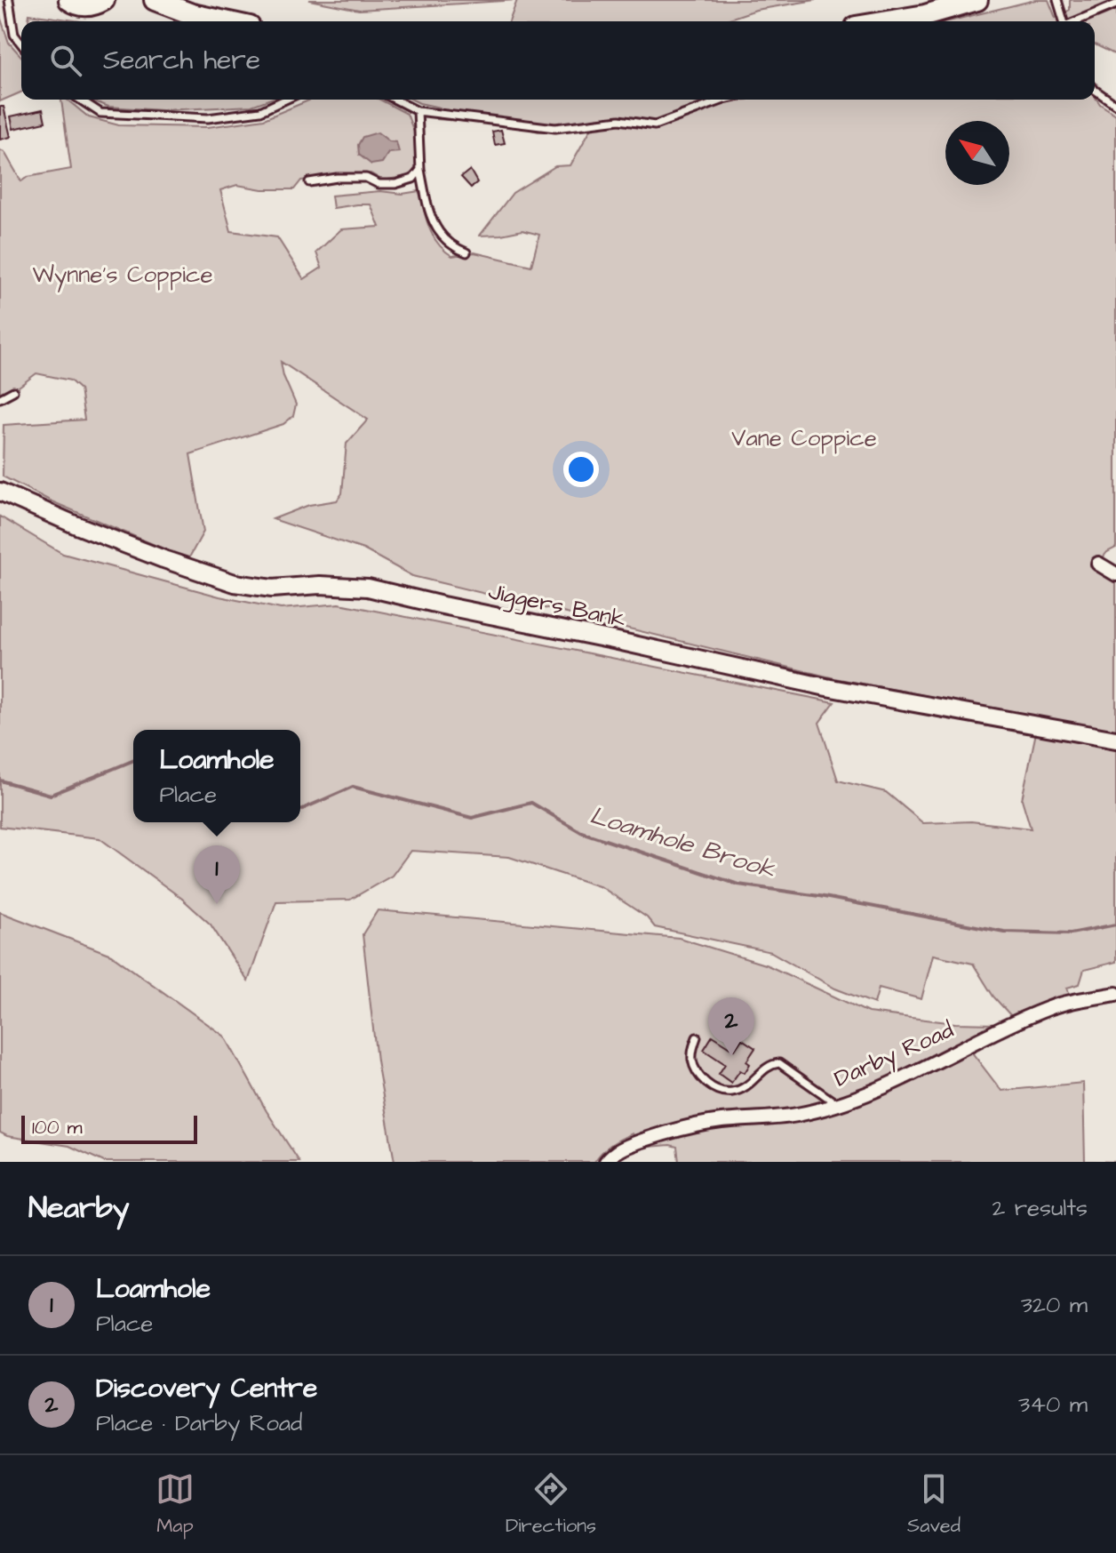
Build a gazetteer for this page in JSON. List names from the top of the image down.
{
  "streets": {
    "street": ["Jiggers Bank", "Darby Road"]
  },
  "water": ["Loamhole Brook"],
  "parks": ["Wynne's Coppice", "Vane Coppice"],
  "scale_bar": "100 m",
  "north": "top left",
  "page": {
    "search": "Search here",
    "popup": ["Loamhole", "Place"],
    "pins": ["1", "2"],
    "scale": "100 m",
    "heading": ["Nearby", "2 results"],
    "list": [
      {
        "mark": "1",
        "name": "Loamhole",
        "note": "Place",
        "value": "320 m"
      },
      {
        "mark": "2",
        "name": "Discovery Centre",
        "note": "Place · Darby Road",
        "value": "340 m"
      }
    ],
    "nav": ["Map", "Directions", "Saved"]
  }
}
